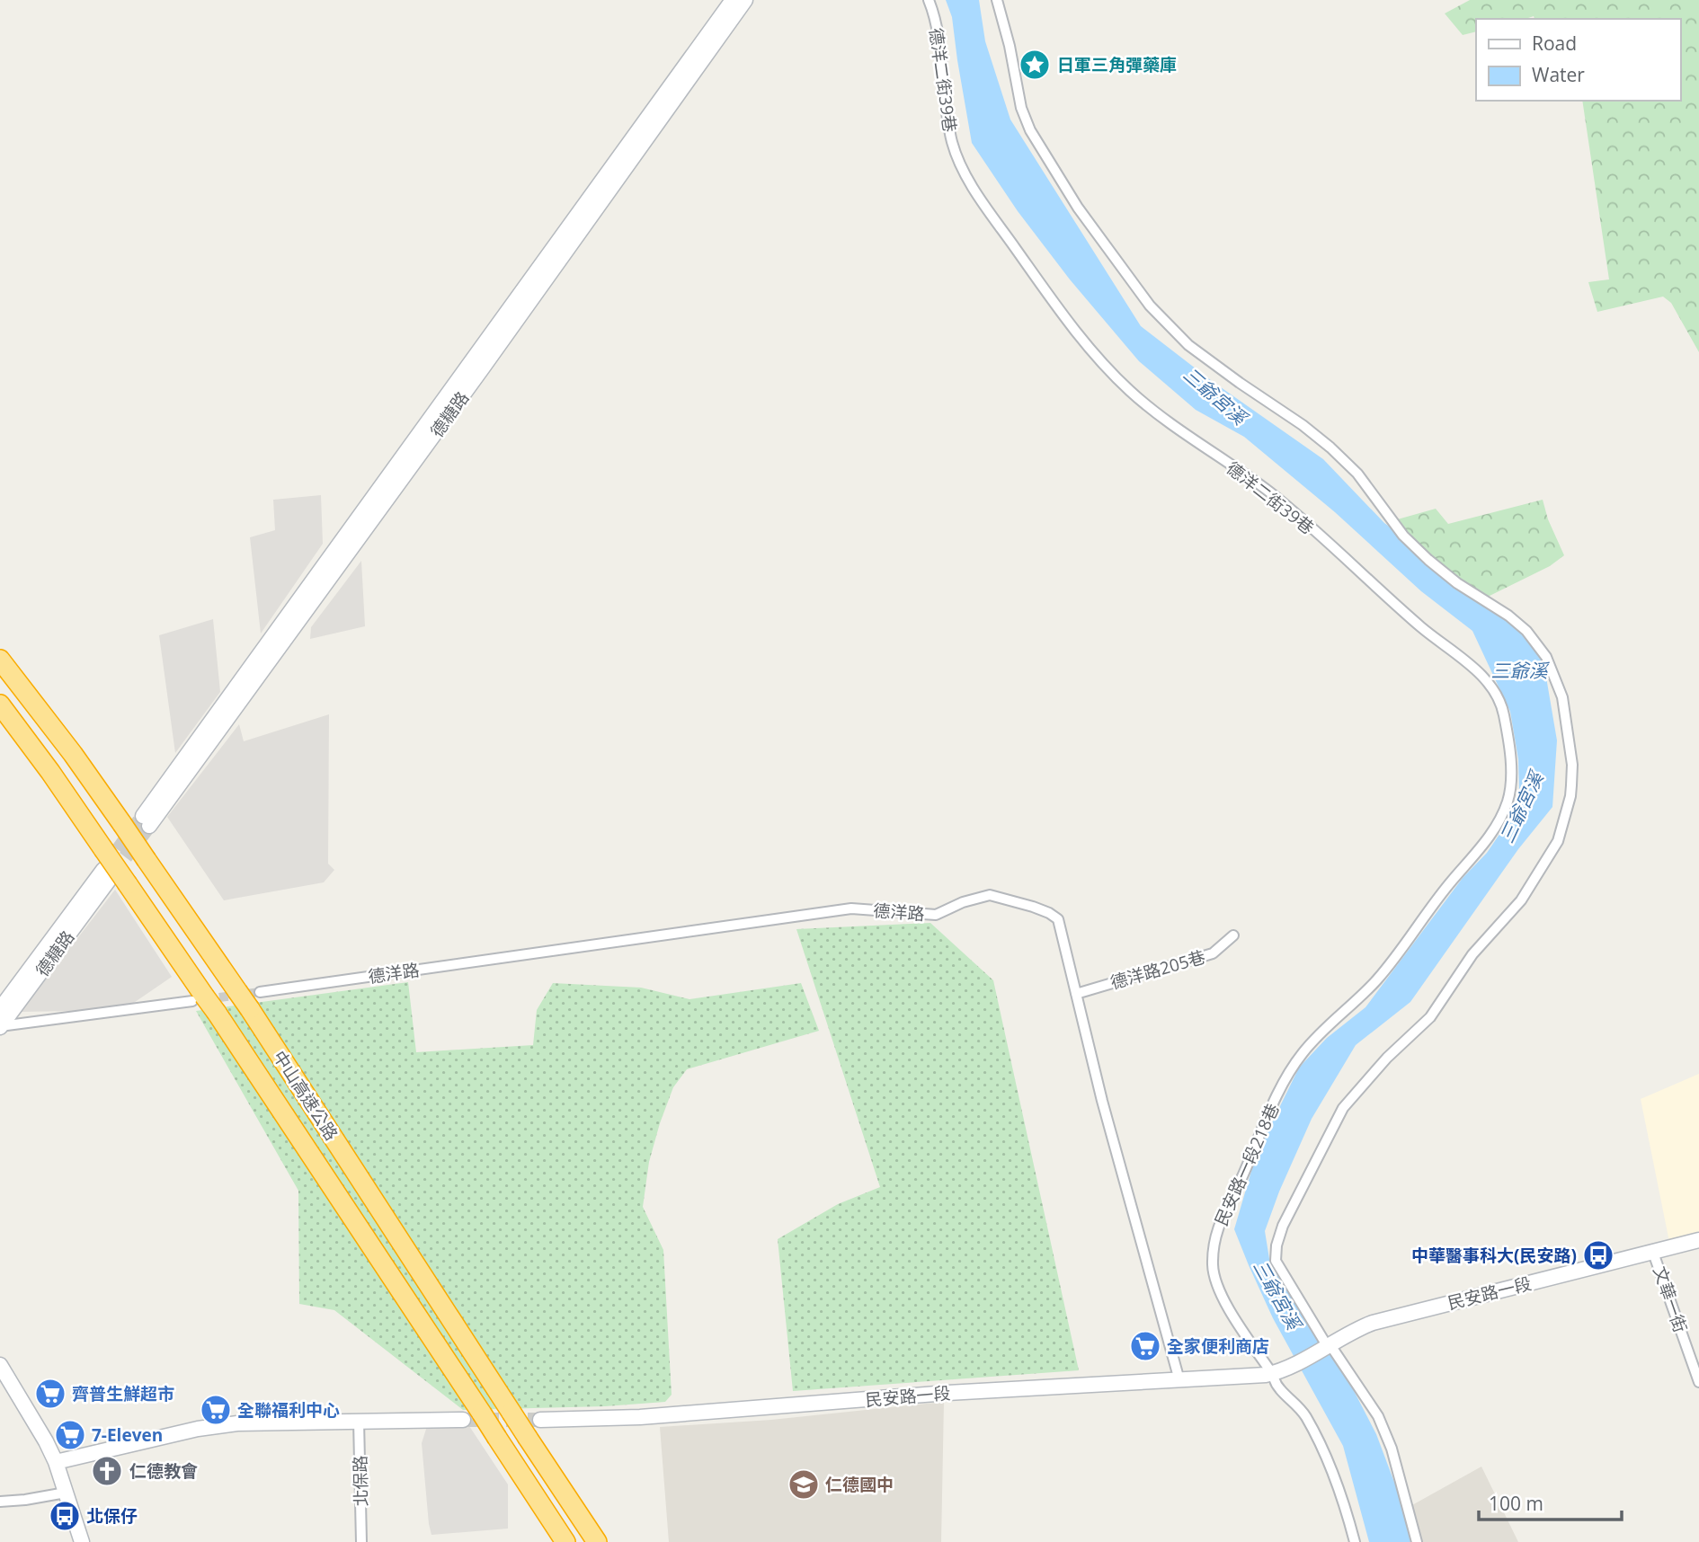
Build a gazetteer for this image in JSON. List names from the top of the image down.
{
  "streets": {
    "highway": ["中山高速公路"],
    "street": [
      "德洋二街39巷",
      "德糖路",
      "德洋路",
      "德洋路205巷",
      "民安路一段218巷",
      "民安路一段",
      "文華一街",
      "北保路"
    ]
  },
  "crossings": [
    ["德洋二街39巷", "民安路一段218巷"],
    ["德洋路", "德洋路205巷"],
    ["德洋路", "民安路一段"],
    ["民安路一段218巷", "民安路一段"],
    ["民安路一段", "文華一街"]
  ],
  "water": ["三爺宮溪", "三爺溪"],
  "places": {
    "place": ["日軍三角彈藥庫"],
    "bus stop": ["中華醫事科大(民安路)", "北保仔"],
    "supermarket": [
      "全家便利商店",
      "齊普生鮮超市",
      "全聯福利中心",
      "7-Eleven"
    ],
    "church": ["仁德教會"],
    "school or university": ["仁德國中"]
  },
  "legend": ["Road", "Water"],
  "scale_bar": "100 m"
}
